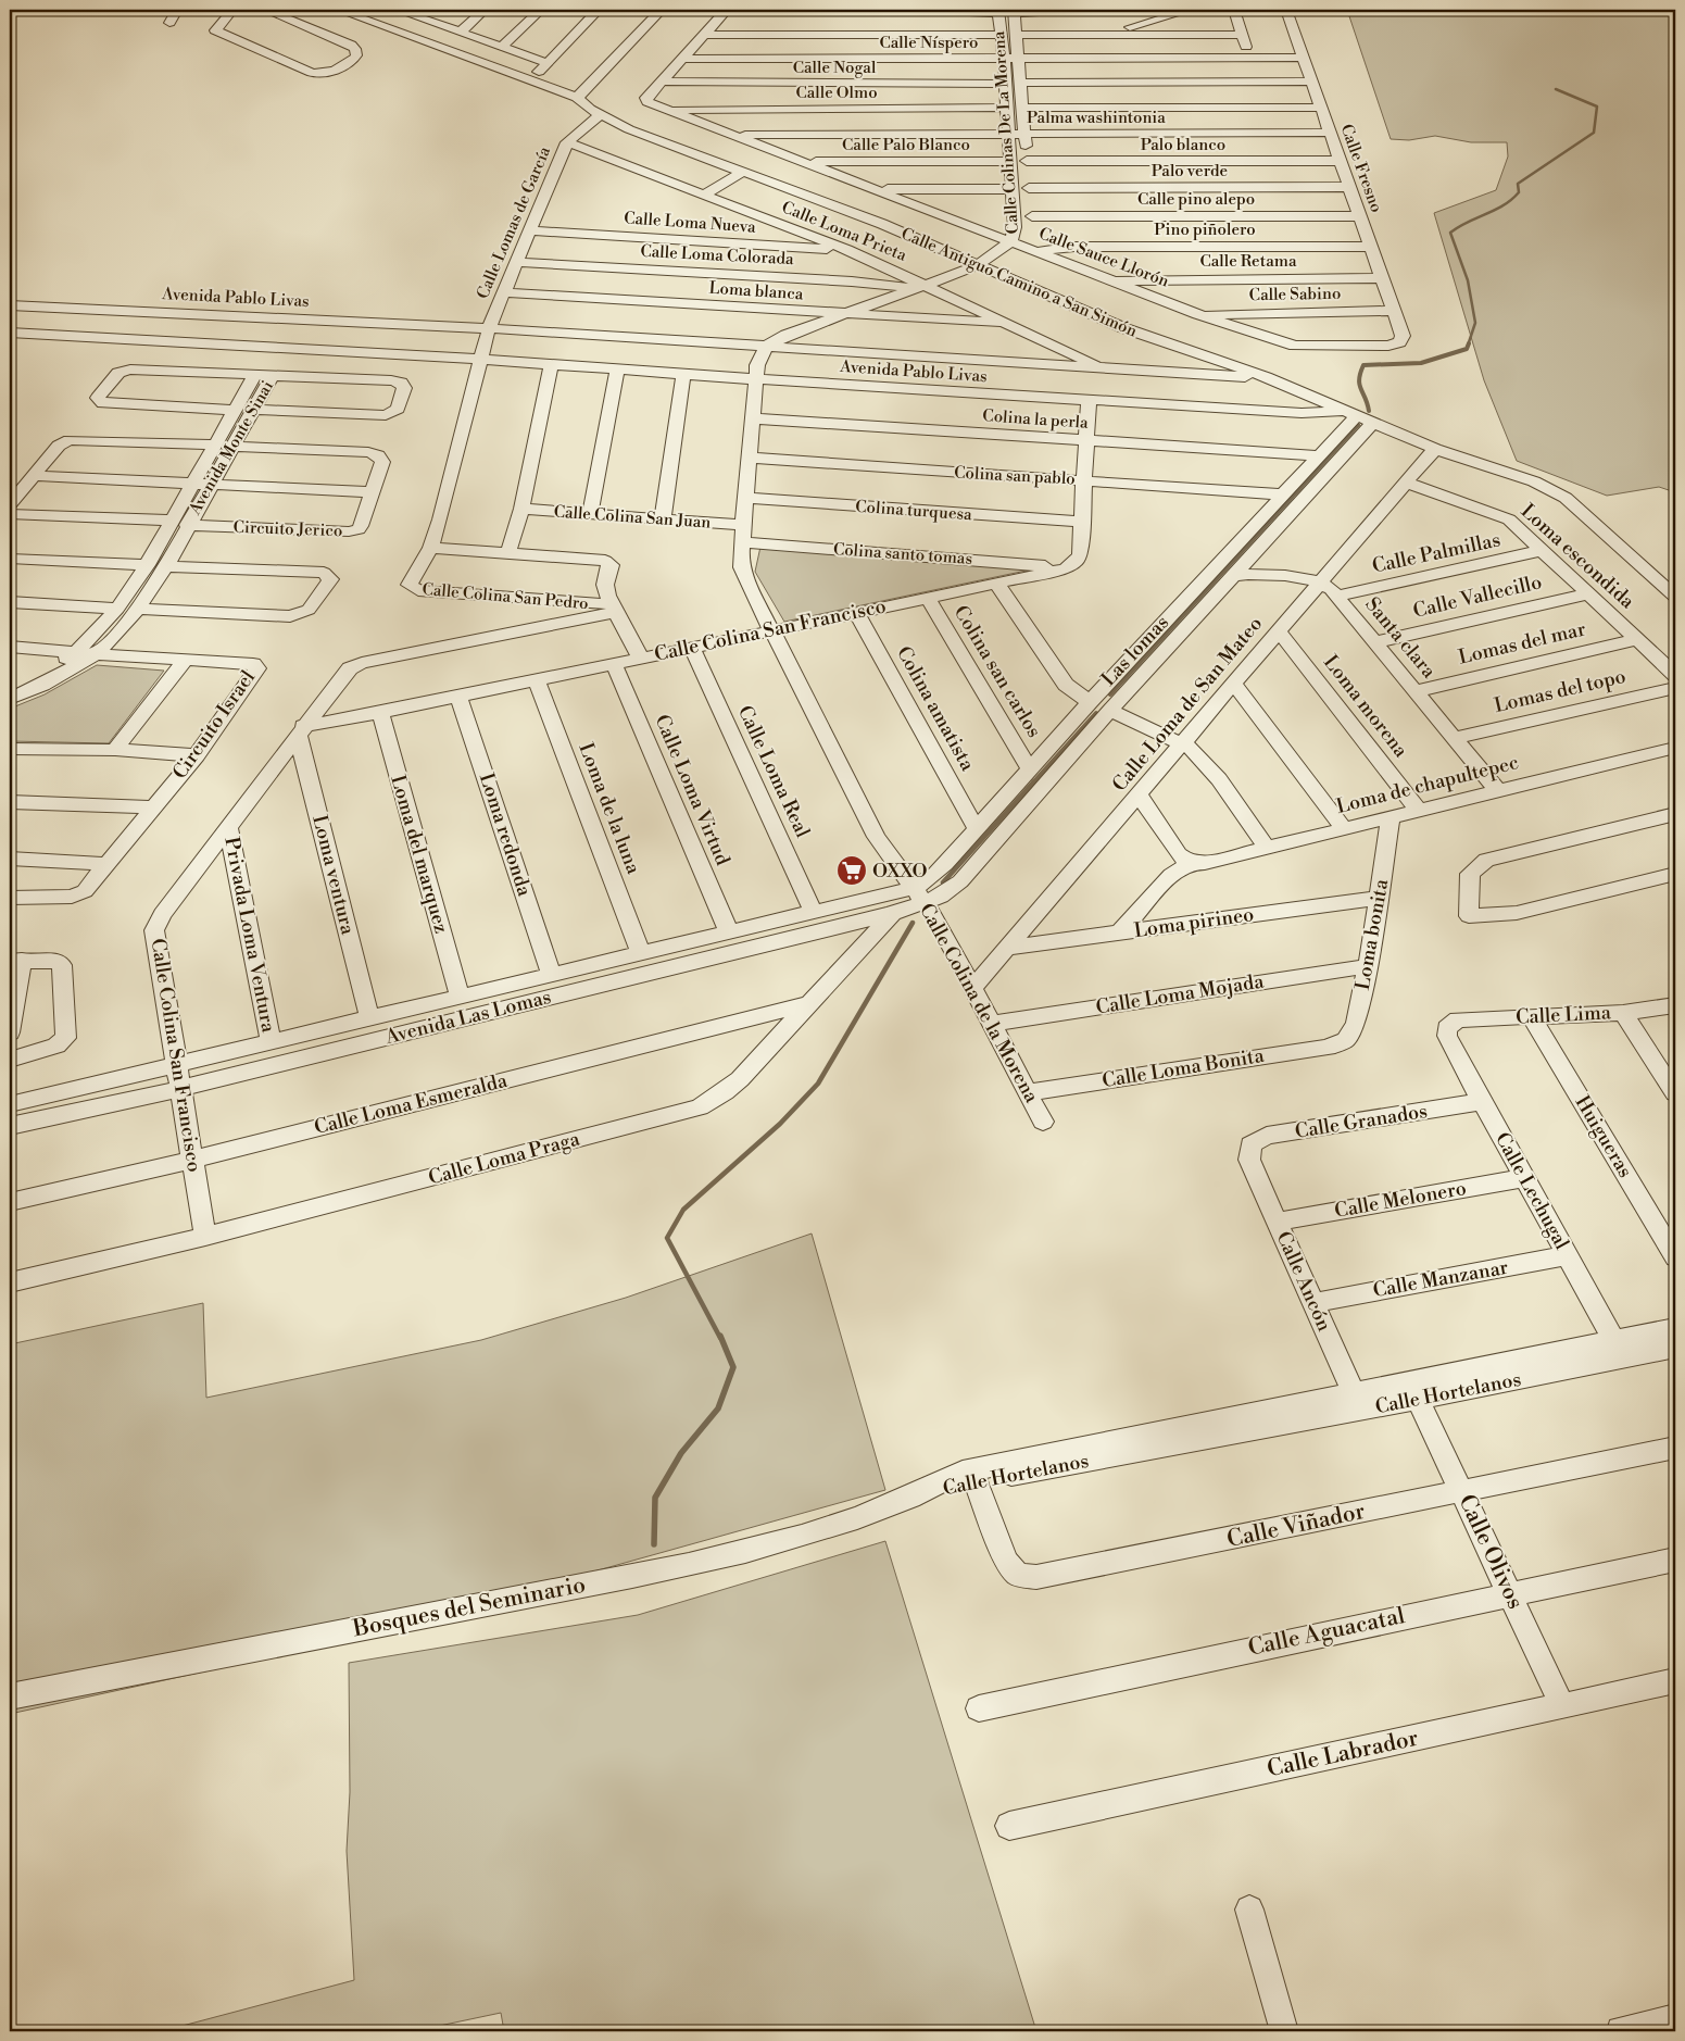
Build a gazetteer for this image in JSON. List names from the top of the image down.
{
  "streets": {
    "street": [
      "Calle Níspero",
      "Calle Nogal",
      "Calle Olmo",
      "Palma washintonia",
      "Calle Colinas De La Morena",
      "Calle Palo Blanco",
      "Palo blanco",
      "Calle Fresno",
      "Palo verde",
      "Calle pino alepo",
      "Calle Lomas de García",
      "Calle Loma Nueva",
      "Pino piñolero",
      "Calle Loma Prieta",
      "Calle Loma Colorada",
      "Calle Sauce Llorón",
      "Calle Retama",
      "Calle Antiguo Camino a San Simón",
      "Loma blanca",
      "Calle Sabino",
      "Avenida Pablo Livas",
      "Colina la perla",
      "Avenida Monte Sinai",
      "Colina san pablo",
      "Colina turquesa",
      "Calle Colina San Juan",
      "Circuito Jerico",
      "Calle Palmillas",
      "Colina santo tomas",
      "Loma escondida",
      "Calle Colina San Pedro",
      "Calle Vallecillo",
      "Calle Colina San Francisco",
      "Santa clara",
      "Lomas del mar",
      "Las lomas",
      "Colina san carlos",
      "Lomas del topo",
      "Calle Loma de San Mateo",
      "Loma morena",
      "Colina amatista",
      "Circuito Israel",
      "Calle Loma Real",
      "Loma de chapultepec",
      "Calle Loma Virtud",
      "Loma de la luna",
      "Loma redonda",
      "Loma del marquez",
      "Loma ventura",
      "Loma pirineo",
      "Privada Loma Ventura",
      "Loma bonita",
      "Calle Loma Mojada",
      "Calle Colina de la Morena",
      "Calle Lima",
      "Avenida Las Lomas",
      "Calle Loma Bonita",
      "Calle Loma Esmeralda",
      "Calle Granados",
      "Huigueras",
      "Calle Loma Praga",
      "Calle Lechugal",
      "Calle Melonero",
      "Calle Manzanar",
      "Calle Ancón",
      "Calle Hortelanos",
      "Calle Viñador",
      "Calle Olivos",
      "Bosques del Seminario",
      "Calle Aguacatal",
      "Calle Labrador"
    ]
  },
  "crossings": [
    ["Calle Níspero", "Calle Colinas De La Morena"],
    ["Calle Níspero", "Calle Fresno"],
    ["Calle Nogal", "Calle Colinas De La Morena"],
    ["Calle Nogal", "Calle Sauce Llorón"],
    ["Calle Olmo", "Calle Colinas De La Morena"],
    ["Calle Olmo", "Calle Sauce Llorón"],
    ["Palma washintonia", "Calle Colinas De La Morena"],
    ["Palma washintonia", "Calle Fresno"],
    ["Palma washintonia", "Calle Sauce Llorón"],
    ["Calle Colinas De La Morena", "Calle Palo Blanco"],
    ["Calle Colinas De La Morena", "Palo blanco"],
    ["Calle Colinas De La Morena", "Palo verde"],
    ["Calle Colinas De La Morena", "Calle pino alepo"],
    ["Calle Colinas De La Morena", "Pino piñolero"],
    ["Calle Colinas De La Morena", "Calle Loma Prieta"],
    ["Calle Colinas De La Morena", "Calle Loma Colorada"],
    ["Calle Colinas De La Morena", "Calle Sauce Llorón"],
    ["Calle Colinas De La Morena", "Calle Antiguo Camino a San Simón"],
    ["Calle Colinas De La Morena", "Loma blanca"],
    ["Calle Colinas De La Morena", "Avenida Pablo Livas"],
    ["Calle Colinas De La Morena", "Calle Colina de la Morena"],
    ["Calle Palo Blanco", "Calle Sauce Llorón"],
    ["Palo blanco", "Calle Fresno"],
    ["Palo blanco", "Palo verde"],
    ["Palo blanco", "Calle pino alepo"],
    ["Calle Fresno", "Palo verde"],
    ["Calle Fresno", "Calle pino alepo"],
    ["Calle Fresno", "Pino piñolero"],
    ["Calle Fresno", "Calle Sauce Llorón"],
    ["Calle Fresno", "Calle Retama"],
    ["Calle Fresno", "Calle Sabino"],
    ["Palo verde", "Calle pino alepo"],
    ["Calle Lomas de García", "Calle Loma Nueva"],
    ["Calle Lomas de García", "Calle Loma Prieta"],
    ["Calle Lomas de García", "Calle Loma Colorada"],
    ["Calle Lomas de García", "Calle Antiguo Camino a San Simón"],
    ["Calle Lomas de García", "Loma blanca"],
    ["Calle Lomas de García", "Avenida Pablo Livas"],
    ["Calle Lomas de García", "Calle Colina San Pedro"],
    ["Calle Loma Nueva", "Calle Loma Prieta"],
    ["Pino piñolero", "Calle Sauce Llorón"],
    ["Calle Loma Prieta", "Calle Loma Colorada"],
    ["Calle Loma Prieta", "Loma blanca"],
    ["Calle Loma Prieta", "Avenida Pablo Livas"],
    ["Calle Sauce Llorón", "Calle Retama"],
    ["Calle Sauce Llorón", "Calle Sabino"],
    ["Calle Antiguo Camino a San Simón", "Avenida Pablo Livas"],
    ["Calle Antiguo Camino a San Simón", "Las lomas"],
    ["Calle Antiguo Camino a San Simón", "Calle Loma de San Mateo"],
    ["Avenida Pablo Livas", "Calle Colina San Pedro"],
    ["Avenida Pablo Livas", "Las lomas"],
    ["Avenida Pablo Livas", "Calle Colina de la Morena"],
    ["Colina la perla", "Las lomas"],
    ["Colina la perla", "Calle Colina de la Morena"],
    ["Avenida Monte Sinai", "Circuito Jerico"],
    ["Avenida Monte Sinai", "Circuito Israel"],
    ["Colina san pablo", "Las lomas"],
    ["Colina san pablo", "Calle Colina de la Morena"],
    ["Colina turquesa", "Calle Colina de la Morena"],
    ["Calle Colina San Juan", "Colina santo tomas"],
    ["Calle Colina San Juan", "Calle Colina de la Morena"],
    ["Calle Palmillas", "Loma escondida"],
    ["Calle Palmillas", "Santa clara"],
    ["Colina santo tomas", "Calle Colina San Francisco"],
    ["Colina santo tomas", "Calle Colina de la Morena"],
    ["Loma escondida", "Calle Vallecillo"],
    ["Loma escondida", "Lomas del mar"],
    ["Loma escondida", "Calle Loma de San Mateo"],
    ["Calle Colina San Pedro", "Calle Colina San Francisco"],
    ["Calle Vallecillo", "Santa clara"],
    ["Calle Colina San Francisco", "Colina san carlos"],
    ["Calle Colina San Francisco", "Colina amatista"],
    ["Calle Colina San Francisco", "Calle Loma Real"],
    ["Calle Colina San Francisco", "Calle Loma Virtud"],
    ["Calle Colina San Francisco", "Loma de la luna"],
    ["Calle Colina San Francisco", "Loma redonda"],
    ["Calle Colina San Francisco", "Loma del marquez"],
    ["Calle Colina San Francisco", "Loma ventura"],
    ["Calle Colina San Francisco", "Privada Loma Ventura"],
    ["Calle Colina San Francisco", "Calle Colina de la Morena"],
    ["Calle Colina San Francisco", "Avenida Las Lomas"],
    ["Calle Colina San Francisco", "Calle Loma Esmeralda"],
    ["Calle Colina San Francisco", "Calle Loma Praga"],
    ["Santa clara", "Lomas del mar"],
    ["Santa clara", "Las lomas"],
    ["Santa clara", "Lomas del topo"],
    ["Santa clara", "Calle Loma de San Mateo"],
    ["Santa clara", "Loma de chapultepec"],
    ["Las lomas", "Colina san carlos"],
    ["Las lomas", "Colina amatista"],
    ["Las lomas", "Calle Colina de la Morena"],
    ["Las lomas", "Avenida Las Lomas"],
    ["Calle Loma de San Mateo", "Loma morena"],
    ["Calle Loma de San Mateo", "Loma pirineo"],
    ["Calle Loma de San Mateo", "Calle Colina de la Morena"],
    ["Loma morena", "Loma de chapultepec"],
    ["Calle Loma Real", "Avenida Las Lomas"],
    ["Loma de chapultepec", "Loma bonita"],
    ["Calle Loma Virtud", "Avenida Las Lomas"],
    ["Loma de la luna", "Avenida Las Lomas"],
    ["Loma redonda", "Avenida Las Lomas"],
    ["Loma del marquez", "Avenida Las Lomas"],
    ["Loma ventura", "Avenida Las Lomas"],
    ["Loma pirineo", "Loma bonita"],
    ["Privada Loma Ventura", "Avenida Las Lomas"],
    ["Loma bonita", "Calle Loma Mojada"],
    ["Loma bonita", "Calle Loma Bonita"],
    ["Calle Loma Mojada", "Calle Colina de la Morena"],
    ["Calle Colina de la Morena", "Avenida Las Lomas"],
    ["Calle Colina de la Morena", "Calle Loma Bonita"],
    ["Calle Lima", "Huigueras"],
    ["Calle Lima", "Calle Lechugal"],
    ["Avenida Las Lomas", "Calle Loma Praga"],
    ["Calle Loma Esmeralda", "Calle Loma Praga"],
    ["Calle Granados", "Calle Lechugal"],
    ["Calle Granados", "Calle Ancón"],
    ["Calle Lechugal", "Calle Melonero"],
    ["Calle Lechugal", "Calle Manzanar"],
    ["Calle Lechugal", "Calle Hortelanos"],
    ["Calle Melonero", "Calle Ancón"],
    ["Calle Manzanar", "Calle Ancón"],
    ["Calle Ancón", "Calle Hortelanos"],
    ["Calle Hortelanos", "Calle Viñador"],
    ["Calle Hortelanos", "Calle Olivos"],
    ["Calle Hortelanos", "Bosques del Seminario"],
    ["Calle Viñador", "Calle Olivos"],
    ["Calle Olivos", "Calle Aguacatal"],
    ["Calle Olivos", "Calle Labrador"]
  ],
  "places": {
    "supermarket": ["OXXO"]
  }
}
